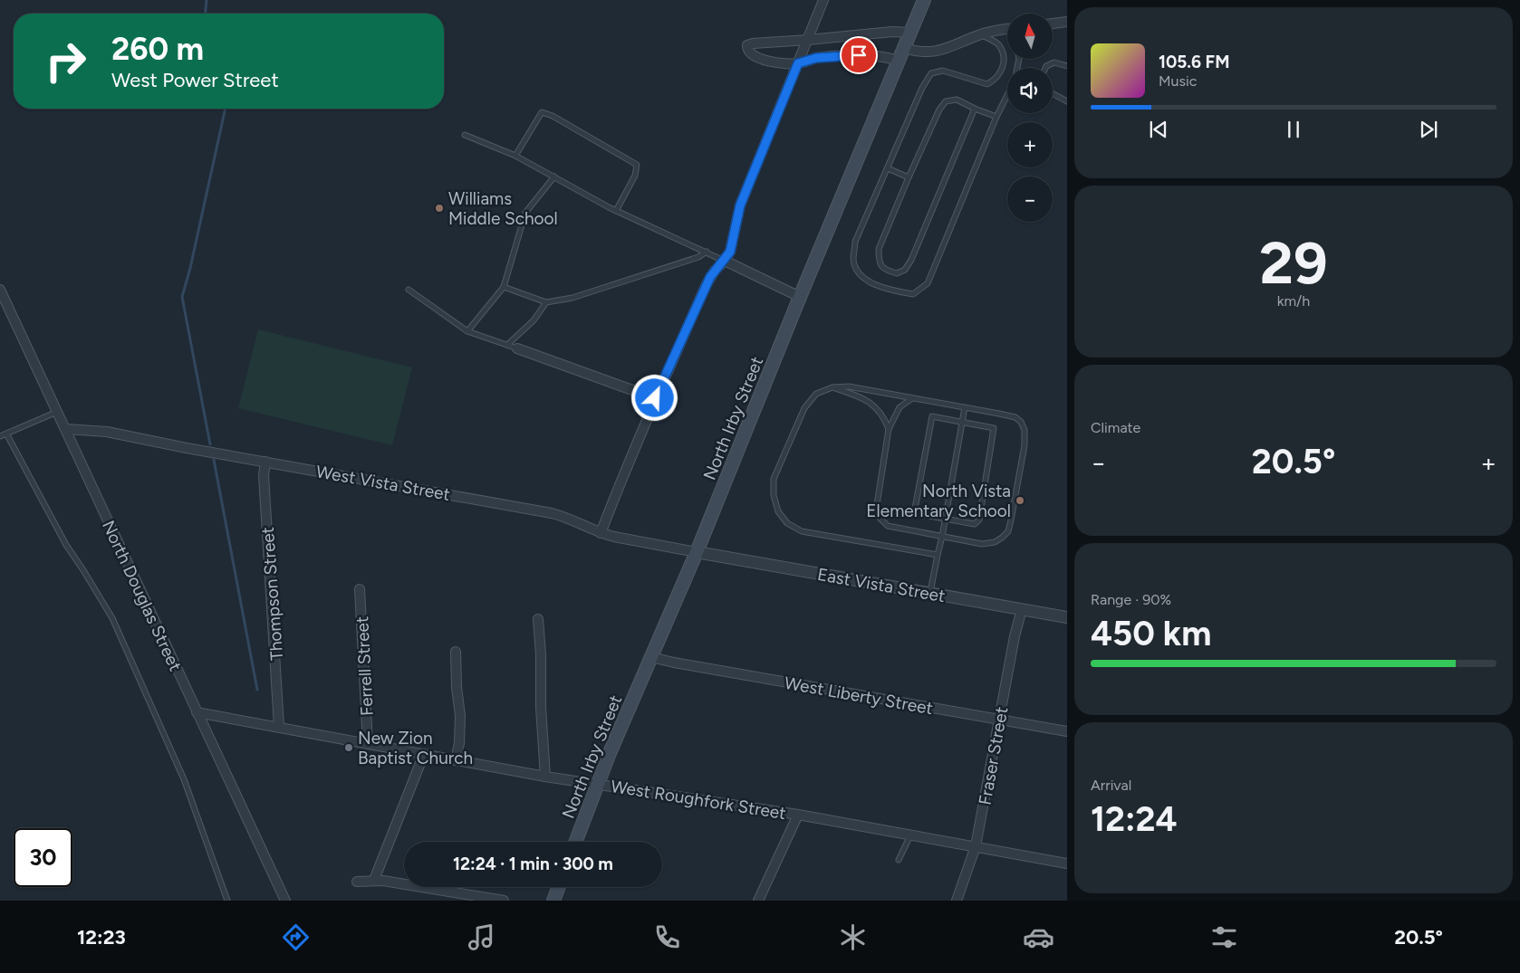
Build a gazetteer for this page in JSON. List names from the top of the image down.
{
  "streets": {
    "main road": ["North Irby Street"],
    "street": [
      "West Vista Street",
      "East Vista Street",
      "Thompson Street",
      "North Douglas Street",
      "Ferrell Street",
      "West Liberty Street",
      "Fraser Street",
      "West Roughfork Street"
    ]
  },
  "crossings": [
    ["North Irby Street", "West Vista Street"],
    ["North Irby Street", "East Vista Street"],
    ["North Irby Street", "West Liberty Street"],
    ["North Irby Street", "West Roughfork Street"],
    ["West Vista Street", "East Vista Street"],
    ["West Vista Street", "Thompson Street"],
    ["West Vista Street", "North Douglas Street"],
    ["East Vista Street", "Fraser Street"],
    ["Thompson Street", "West Roughfork Street"],
    ["North Douglas Street", "West Roughfork Street"],
    ["Ferrell Street", "West Roughfork Street"],
    ["West Liberty Street", "Fraser Street"],
    ["Fraser Street", "West Roughfork Street"]
  ],
  "places": ["Williams Middle School", "North Vista Elementary School", "New Zion Baptist Church"],
  "north": "top",
  "page": {
    "map_buttons": ["+", "−"],
    "turn": ["260 m", "West Power Street"],
    "song": ["105.6 FM", "Music"],
    "tile": [
      ["29", "km/h"],
      "Climate",
      ["Range · 90%", "450 km"],
      ["Arrival", "12:24"]
    ],
    "heat": ["−", "20.5°", "+"],
    "limit": "30",
    "trip": "12:24 · 1 min · 300 m",
    "tabs": ["12:23", "20.5°"]
  }
}
